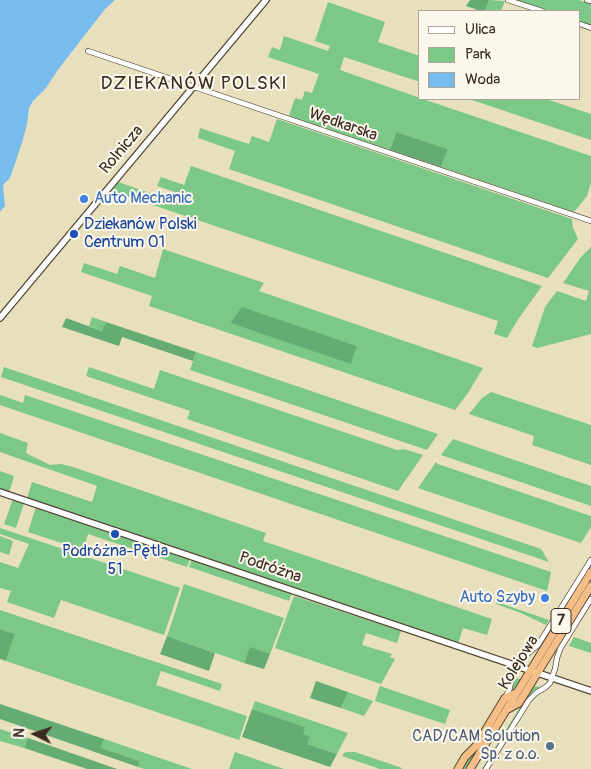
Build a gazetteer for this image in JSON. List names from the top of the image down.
{
  "streets": {
    "highway": ["7", "Kolejowa"],
    "street": ["Wędkarska", "Rolnicza", "Podróżna"]
  },
  "crossings": [
    ["Wędkarska", "Rolnicza"],
    ["Podróżna", "Kolejowa"]
  ],
  "districts": ["DZIEKANÓW POLSKI"],
  "places": [
    "Auto Mechanic",
    "Dziekanów Polski Centrum 01",
    "Podróżna-Pętla 51",
    "Auto Szyby",
    "CAD/CAM Solution Sp. z o.o."
  ],
  "legend": ["Ulica", "Park", "Woda"],
  "north": "left"
}
